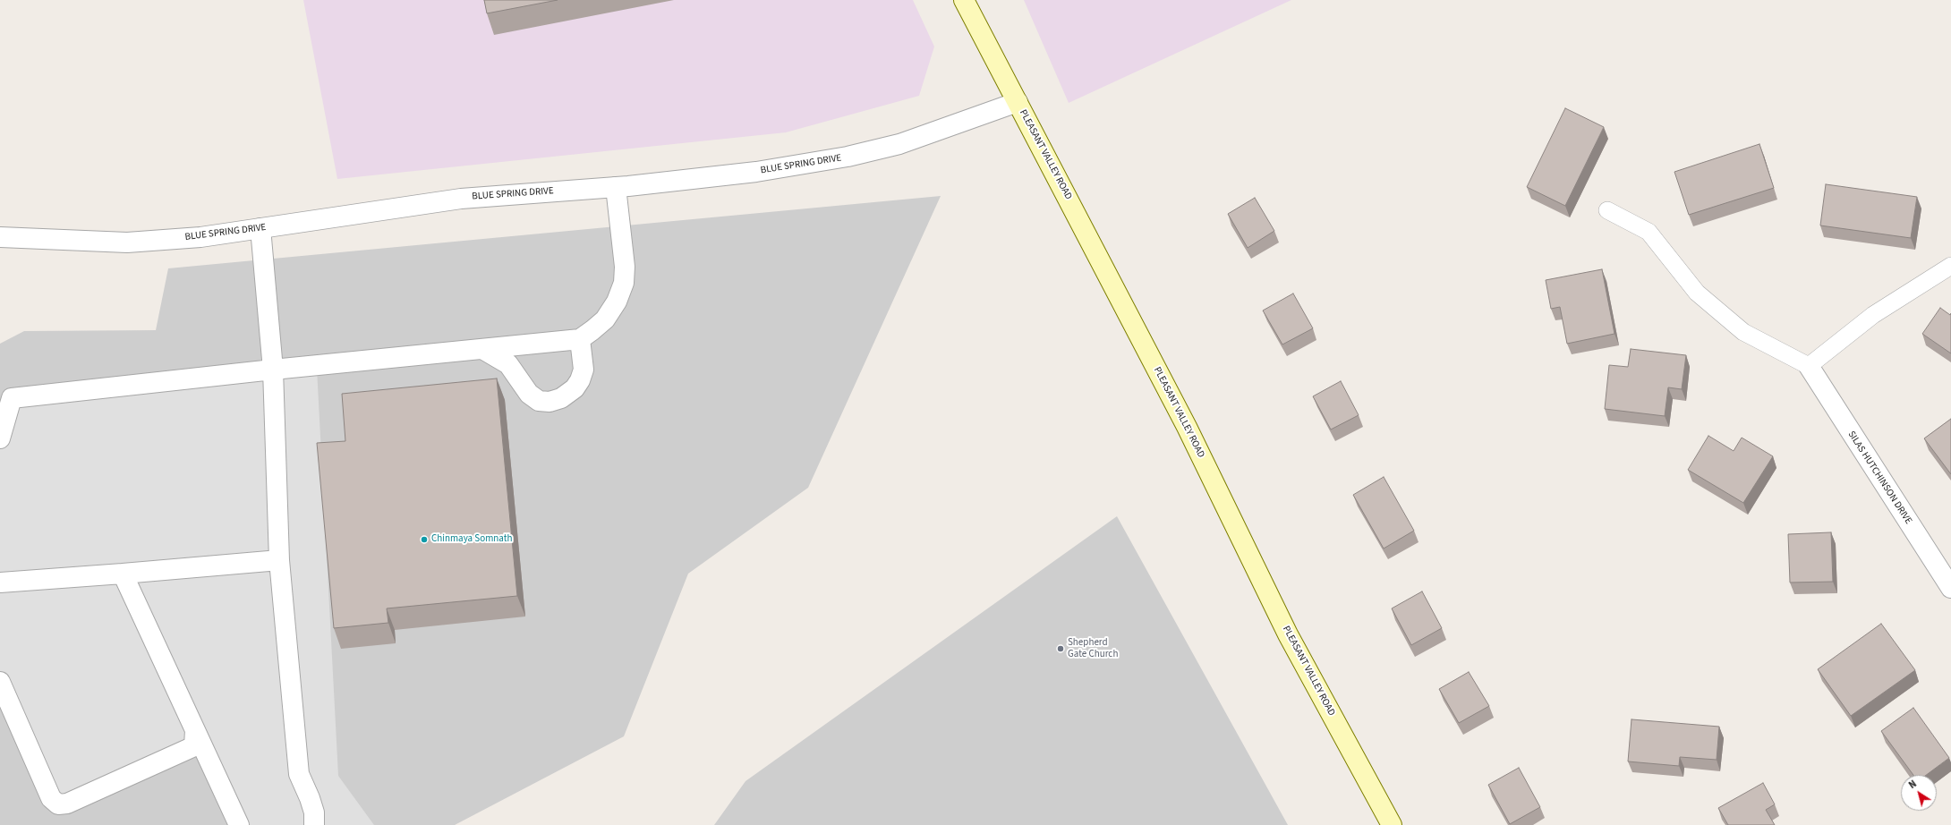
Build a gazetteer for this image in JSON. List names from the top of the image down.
{
  "streets": {
    "main road": ["PLEASANT VALLEY ROAD"],
    "street": ["BLUE SPRING DRIVE", "SILAS HUTCHINSON DRIVE"]
  },
  "crossings": [
    ["PLEASANT VALLEY ROAD", "BLUE SPRING DRIVE"]
  ],
  "places": ["Chinmaya Somnath", "Shepherd Gate Church"],
  "north": "top left"
}
